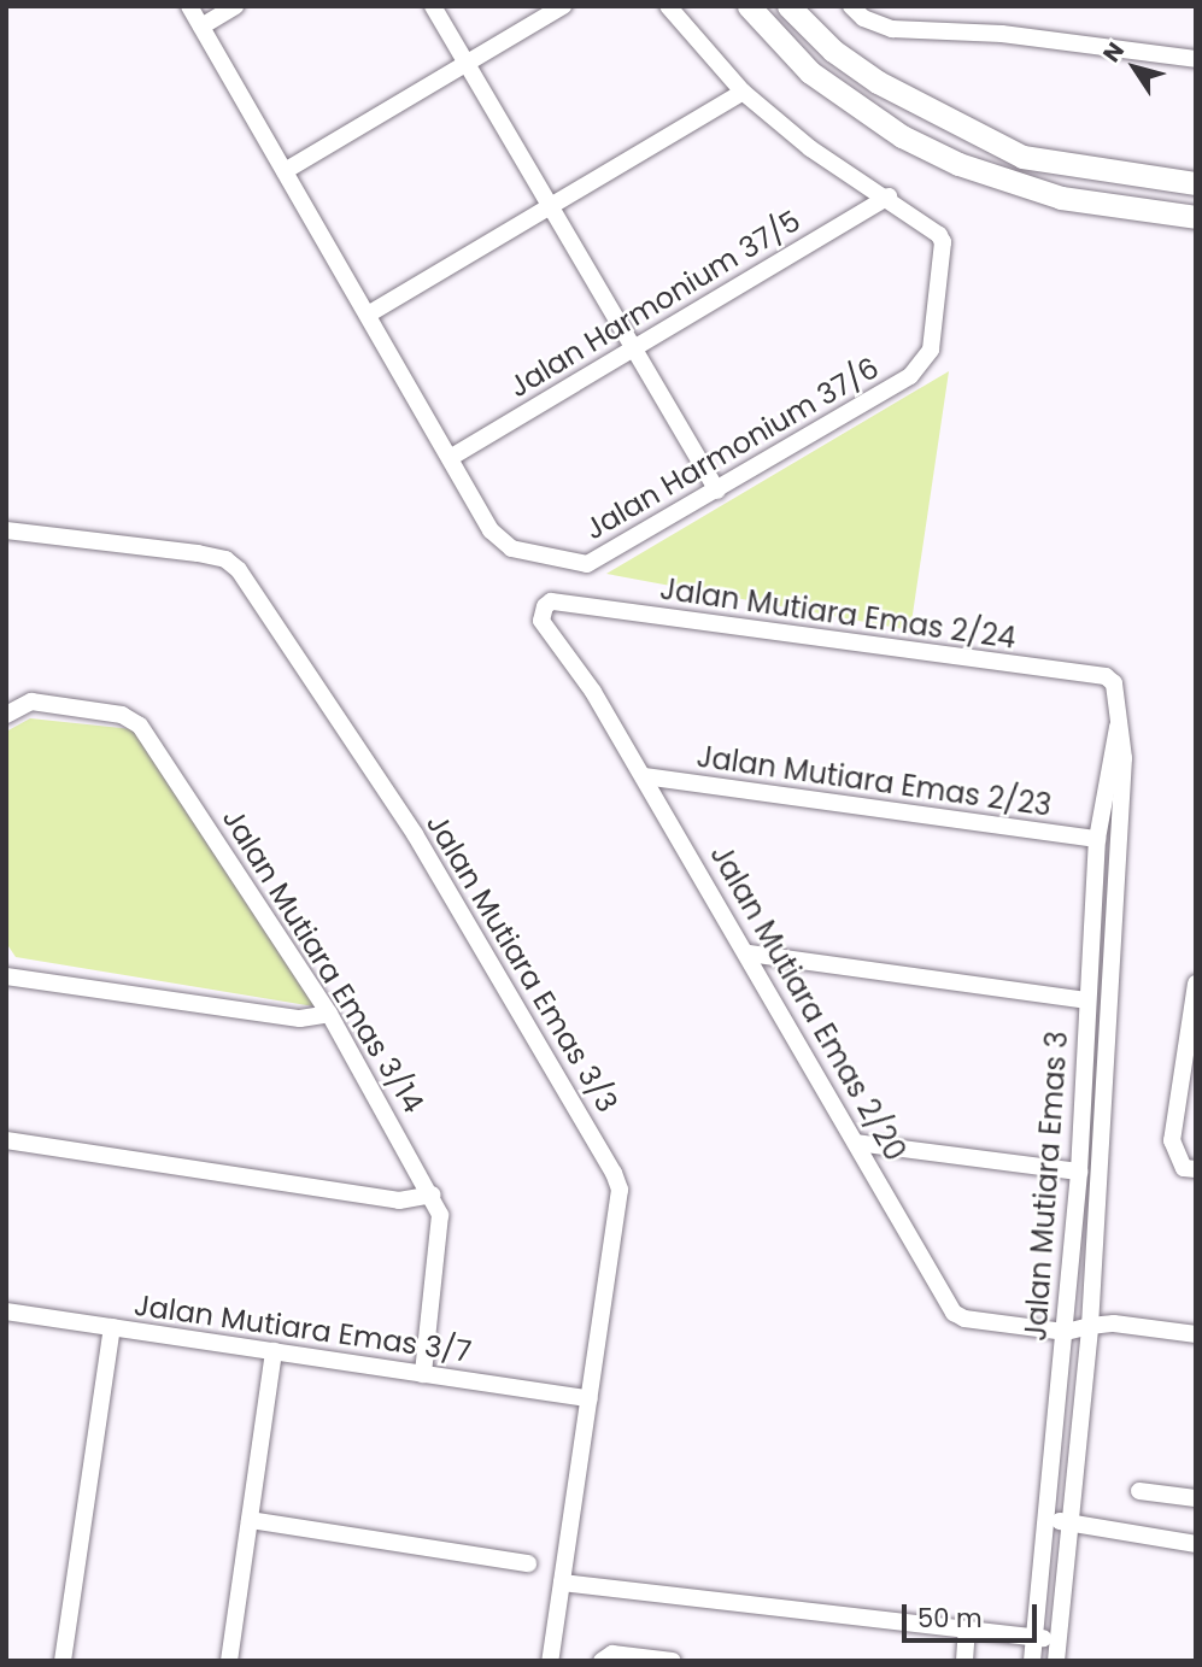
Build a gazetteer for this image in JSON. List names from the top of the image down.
{
  "streets": {
    "street": [
      "Jalan Harmonium 37/5",
      "Jalan Harmonium 37/6",
      "Jalan Mutiara Emas 2/24",
      "Jalan Mutiara Emas 2/23",
      "Jalan Mutiara Emas 3/14",
      "Jalan Mutiara Emas 3/3",
      "Jalan Mutiara Emas 2/20",
      "Jalan Mutiara Emas 3",
      "Jalan Mutiara Emas 3/7"
    ]
  },
  "crossings": [
    ["Jalan Harmonium 37/5", "Jalan Harmonium 37/6"],
    ["Jalan Mutiara Emas 2/24", "Jalan Mutiara Emas 2/20"],
    ["Jalan Mutiara Emas 2/24", "Jalan Mutiara Emas 3"],
    ["Jalan Mutiara Emas 2/23", "Jalan Mutiara Emas 2/20"],
    ["Jalan Mutiara Emas 2/23", "Jalan Mutiara Emas 3"],
    ["Jalan Mutiara Emas 3/14", "Jalan Mutiara Emas 3/7"],
    ["Jalan Mutiara Emas 3/3", "Jalan Mutiara Emas 3/7"],
    ["Jalan Mutiara Emas 2/20", "Jalan Mutiara Emas 3"]
  ],
  "scale_bar": "50 m",
  "north": "top left"
}
